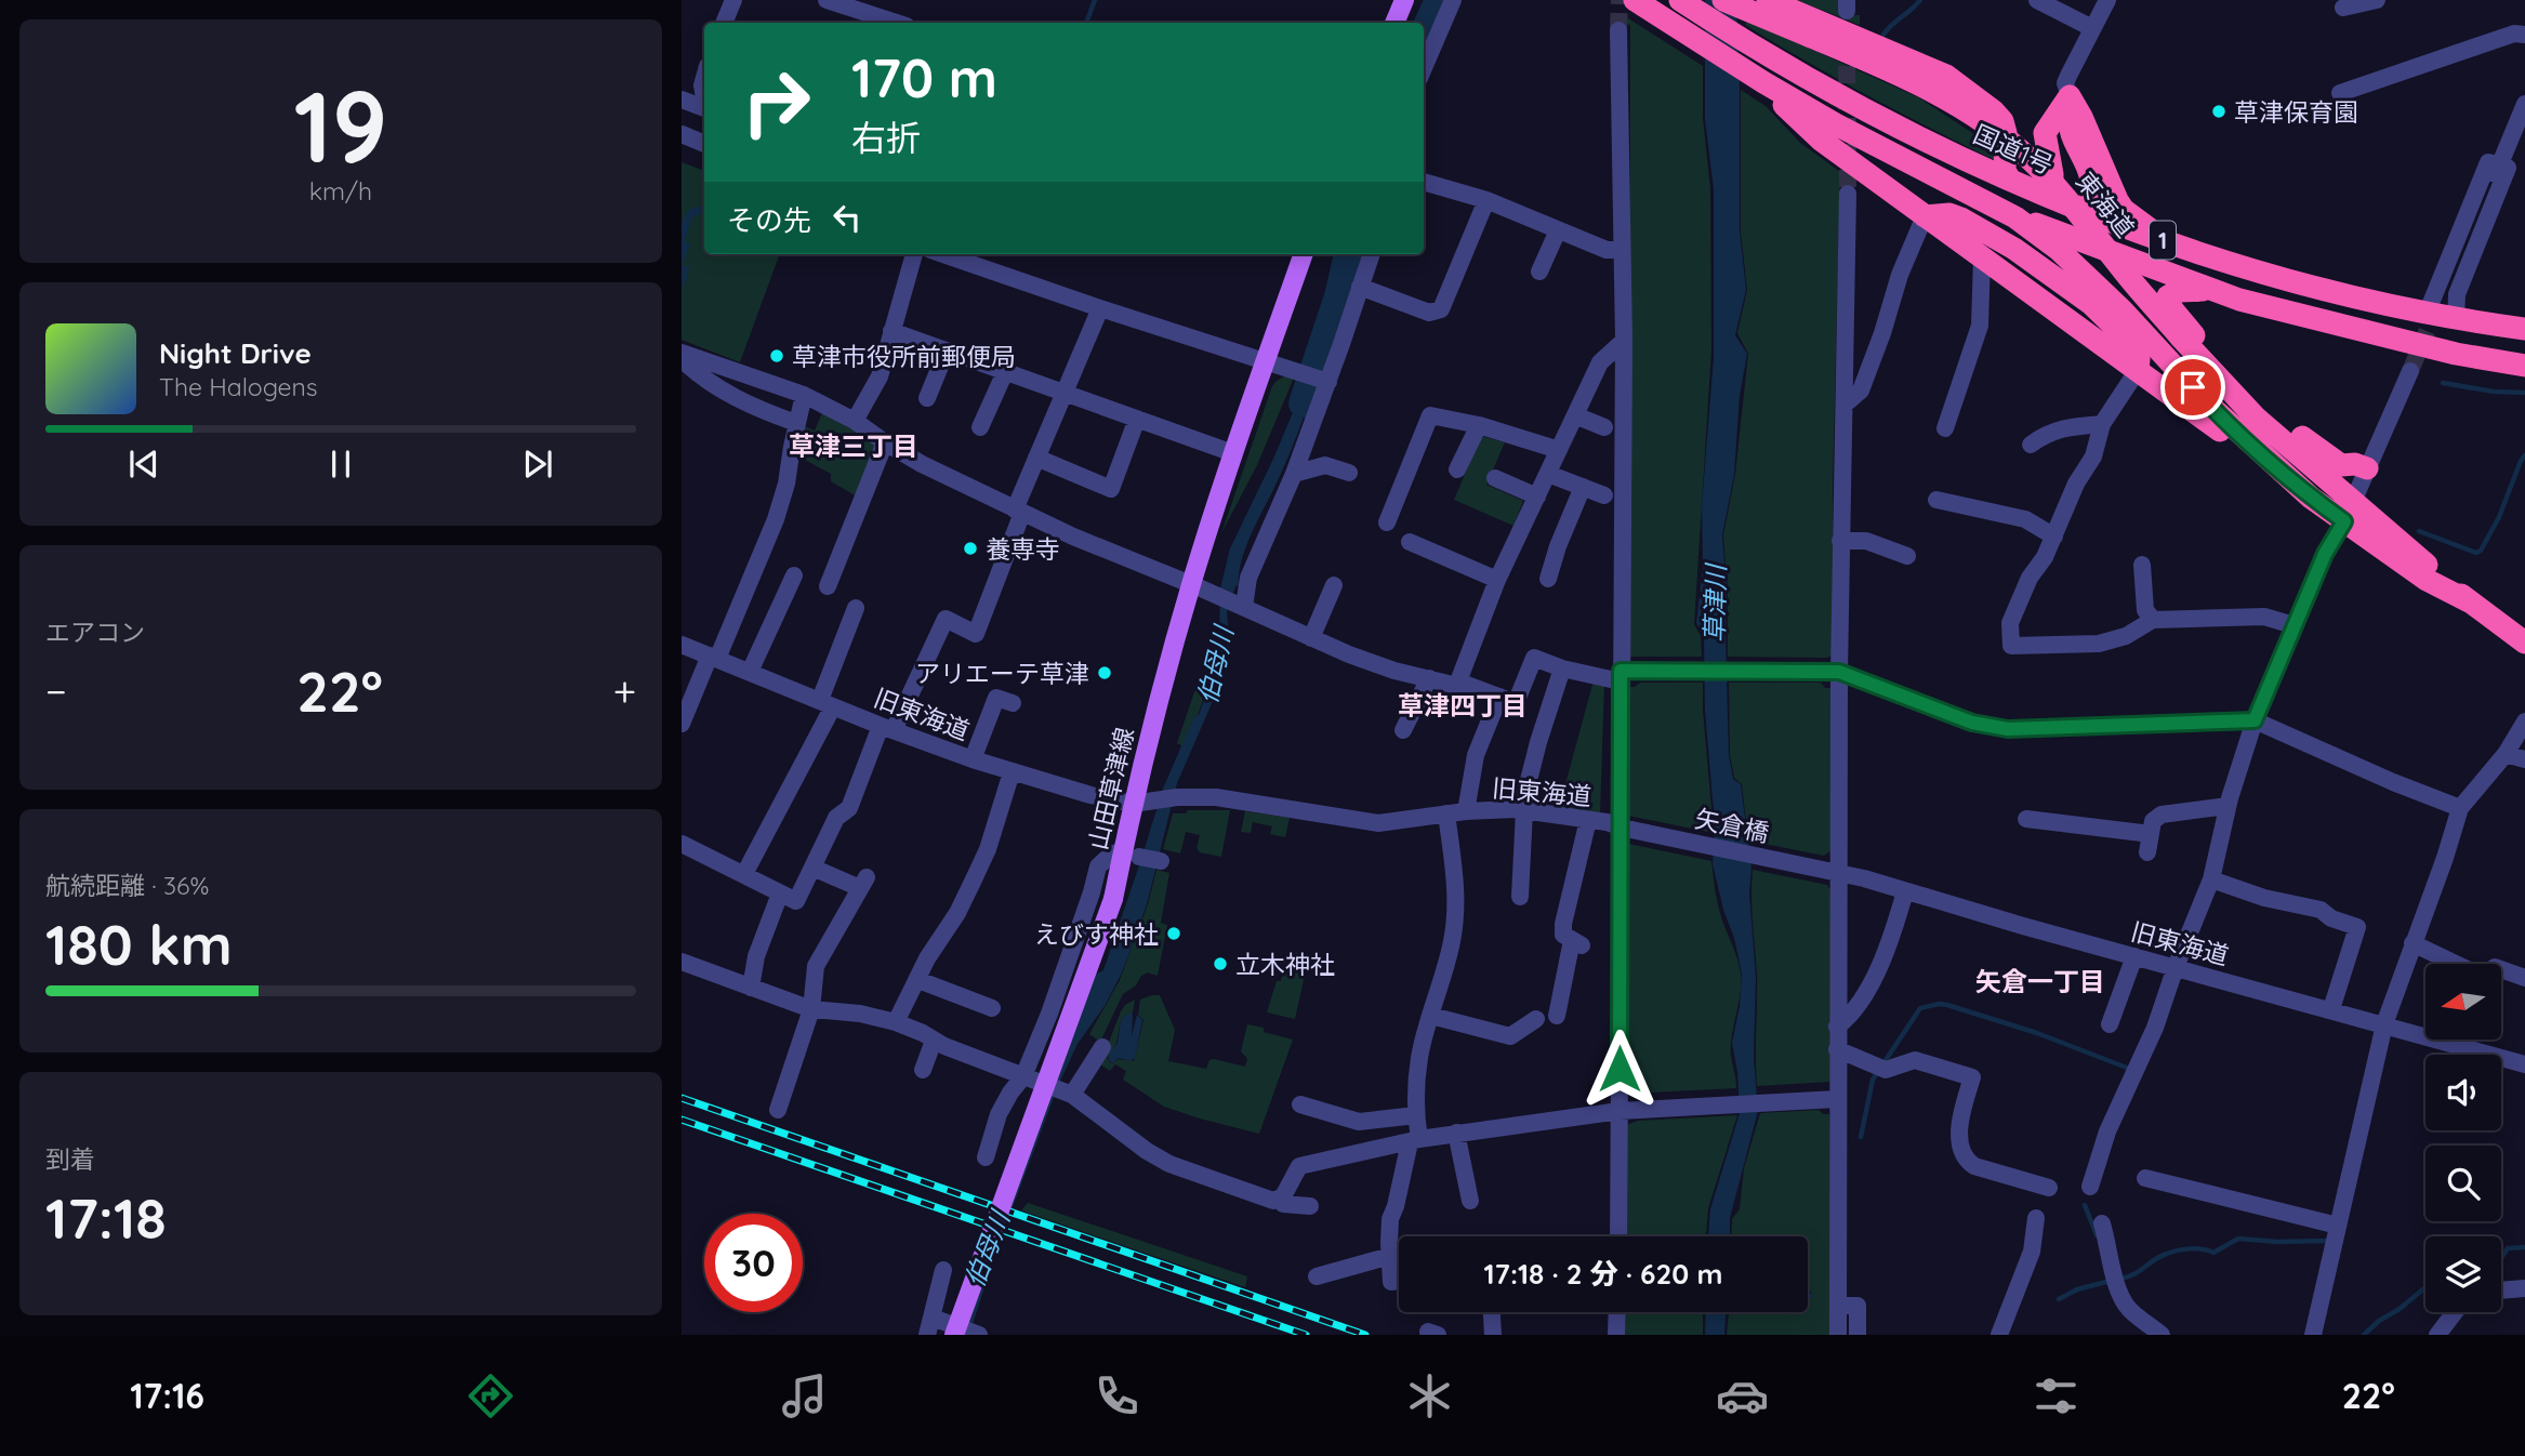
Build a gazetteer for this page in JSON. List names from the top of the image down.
{
  "streets": {
    "highway": ["国道1号", "東海道", "1"],
    "main road": ["山田草津線"],
    "street": ["旧東海道", "矢倉橋"]
  },
  "crossings": [
    ["東海道", "1"],
    ["旧東海道", "山田草津線"],
    ["旧東海道", "矢倉橋"]
  ],
  "districts": ["草津三丁目", "草津四丁目", "矢倉一丁目"],
  "water": ["草津川", "伯母川"],
  "places": [
    "草津保育園",
    "草津市役所前郵便局",
    "養専寺",
    "アリエーテ草津",
    "えびす神社",
    "立木神社"
  ],
  "north": "left",
  "page": {
    "tile": [
      ["19", "km/h"],
      "エアコン",
      ["航続距離 · 36%", "180 km"],
      ["到着", "17:18"]
    ],
    "turn": ["170 m", "右折"],
    "then": "その先",
    "song": ["Night Drive", "The Halogens"],
    "heat": ["−", "22°", "+"],
    "limit": "30",
    "trip": "17:18 · 2 分 · 620 m",
    "tabs": ["17:16", "22°"]
  }
}
